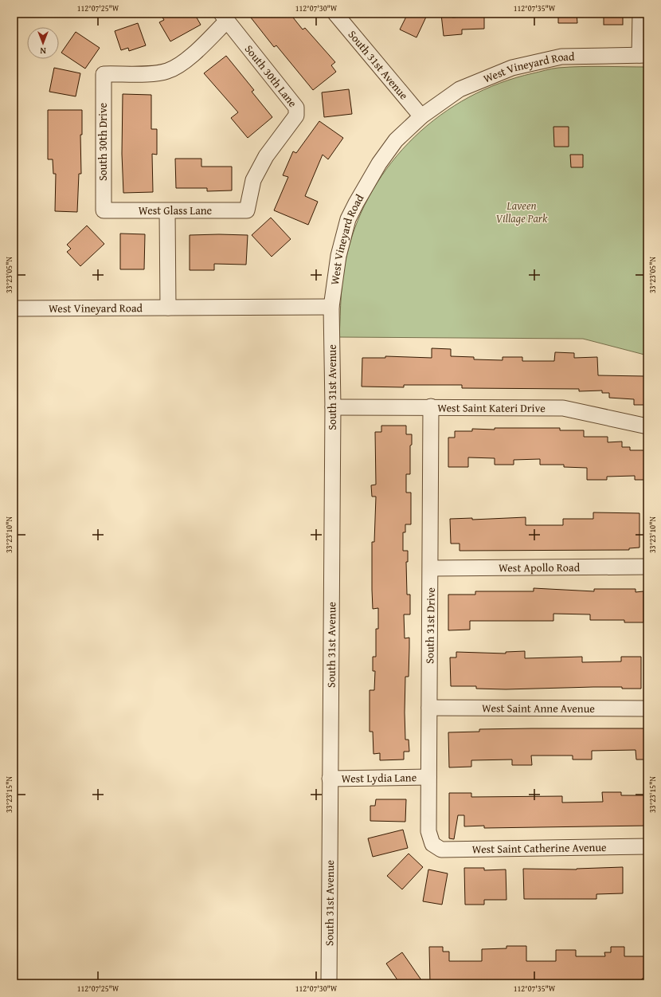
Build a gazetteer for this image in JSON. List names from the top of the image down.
{
  "streets": {
    "street": [
      "South 31st Avenue",
      "West Vineyard Road",
      "South 30th Lane",
      "South 30th Drive",
      "West Glass Lane",
      "West Saint Kateri Drive",
      "West Apollo Road",
      "South 31st Drive",
      "West Saint Anne Avenue",
      "West Lydia Lane",
      "West Saint Catherine Avenue"
    ]
  },
  "crossings": [
    ["South 31st Avenue", "West Vineyard Road"],
    ["South 31st Avenue", "West Saint Kateri Drive"],
    ["South 31st Avenue", "West Lydia Lane"],
    ["South 30th Lane", "South 30th Drive"],
    ["South 30th Lane", "West Glass Lane"],
    ["South 30th Drive", "West Glass Lane"],
    ["West Saint Kateri Drive", "South 31st Drive"],
    ["West Apollo Road", "South 31st Drive"],
    ["South 31st Drive", "West Saint Anne Avenue"],
    ["South 31st Drive", "West Lydia Lane"],
    ["South 31st Drive", "West Saint Catherine Avenue"]
  ],
  "parks": ["Laveen Village Park"],
  "north": "bottom",
  "coordinates": [
    "112°07'25\"W",
    "112°07'30\"W",
    "112°07'35\"W",
    "33°23'05\"N",
    "33°23'10\"N",
    "33°23'15\"N"
  ]
}
